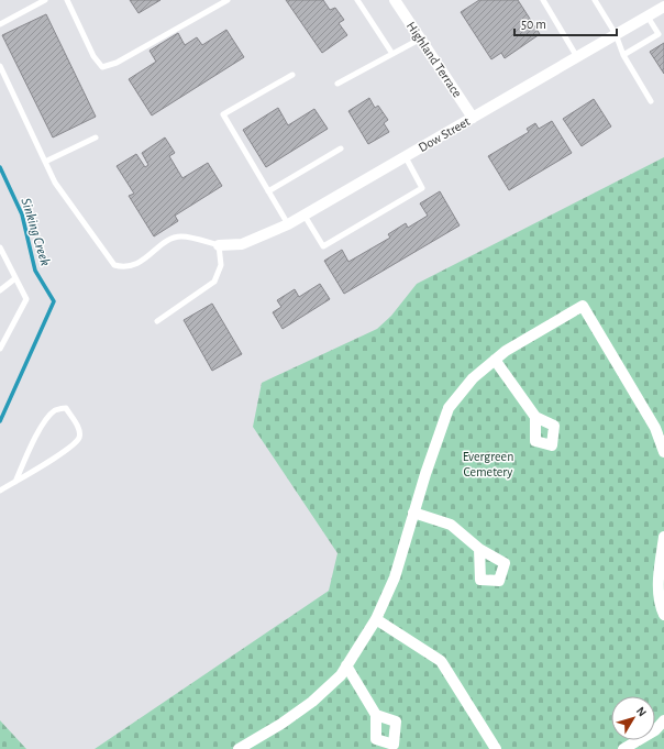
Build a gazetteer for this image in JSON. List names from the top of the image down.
{
  "streets": {
    "street": ["Highland Terrace", "Dow Street"]
  },
  "crossings": [
    ["Highland Terrace", "Dow Street"]
  ],
  "water": ["Sinking Creek"],
  "parks": ["Evergreen Cemetery"],
  "scale_bar": "50 m",
  "north": "top right"
}
